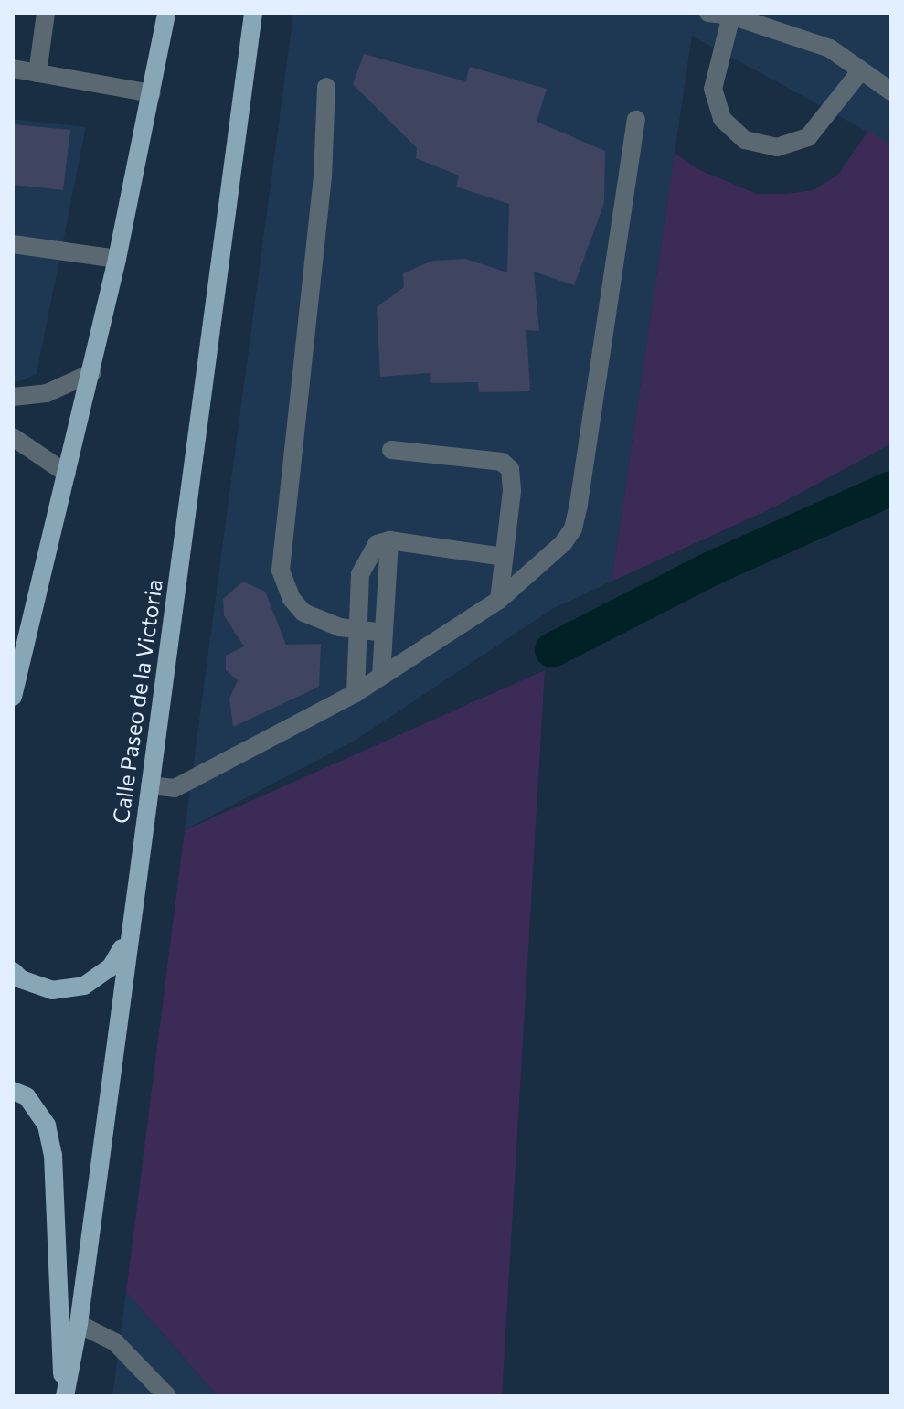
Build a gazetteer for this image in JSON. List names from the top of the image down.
{
  "streets": {
    "main road": ["Calle Paseo de la Victoria"]
  }
}
